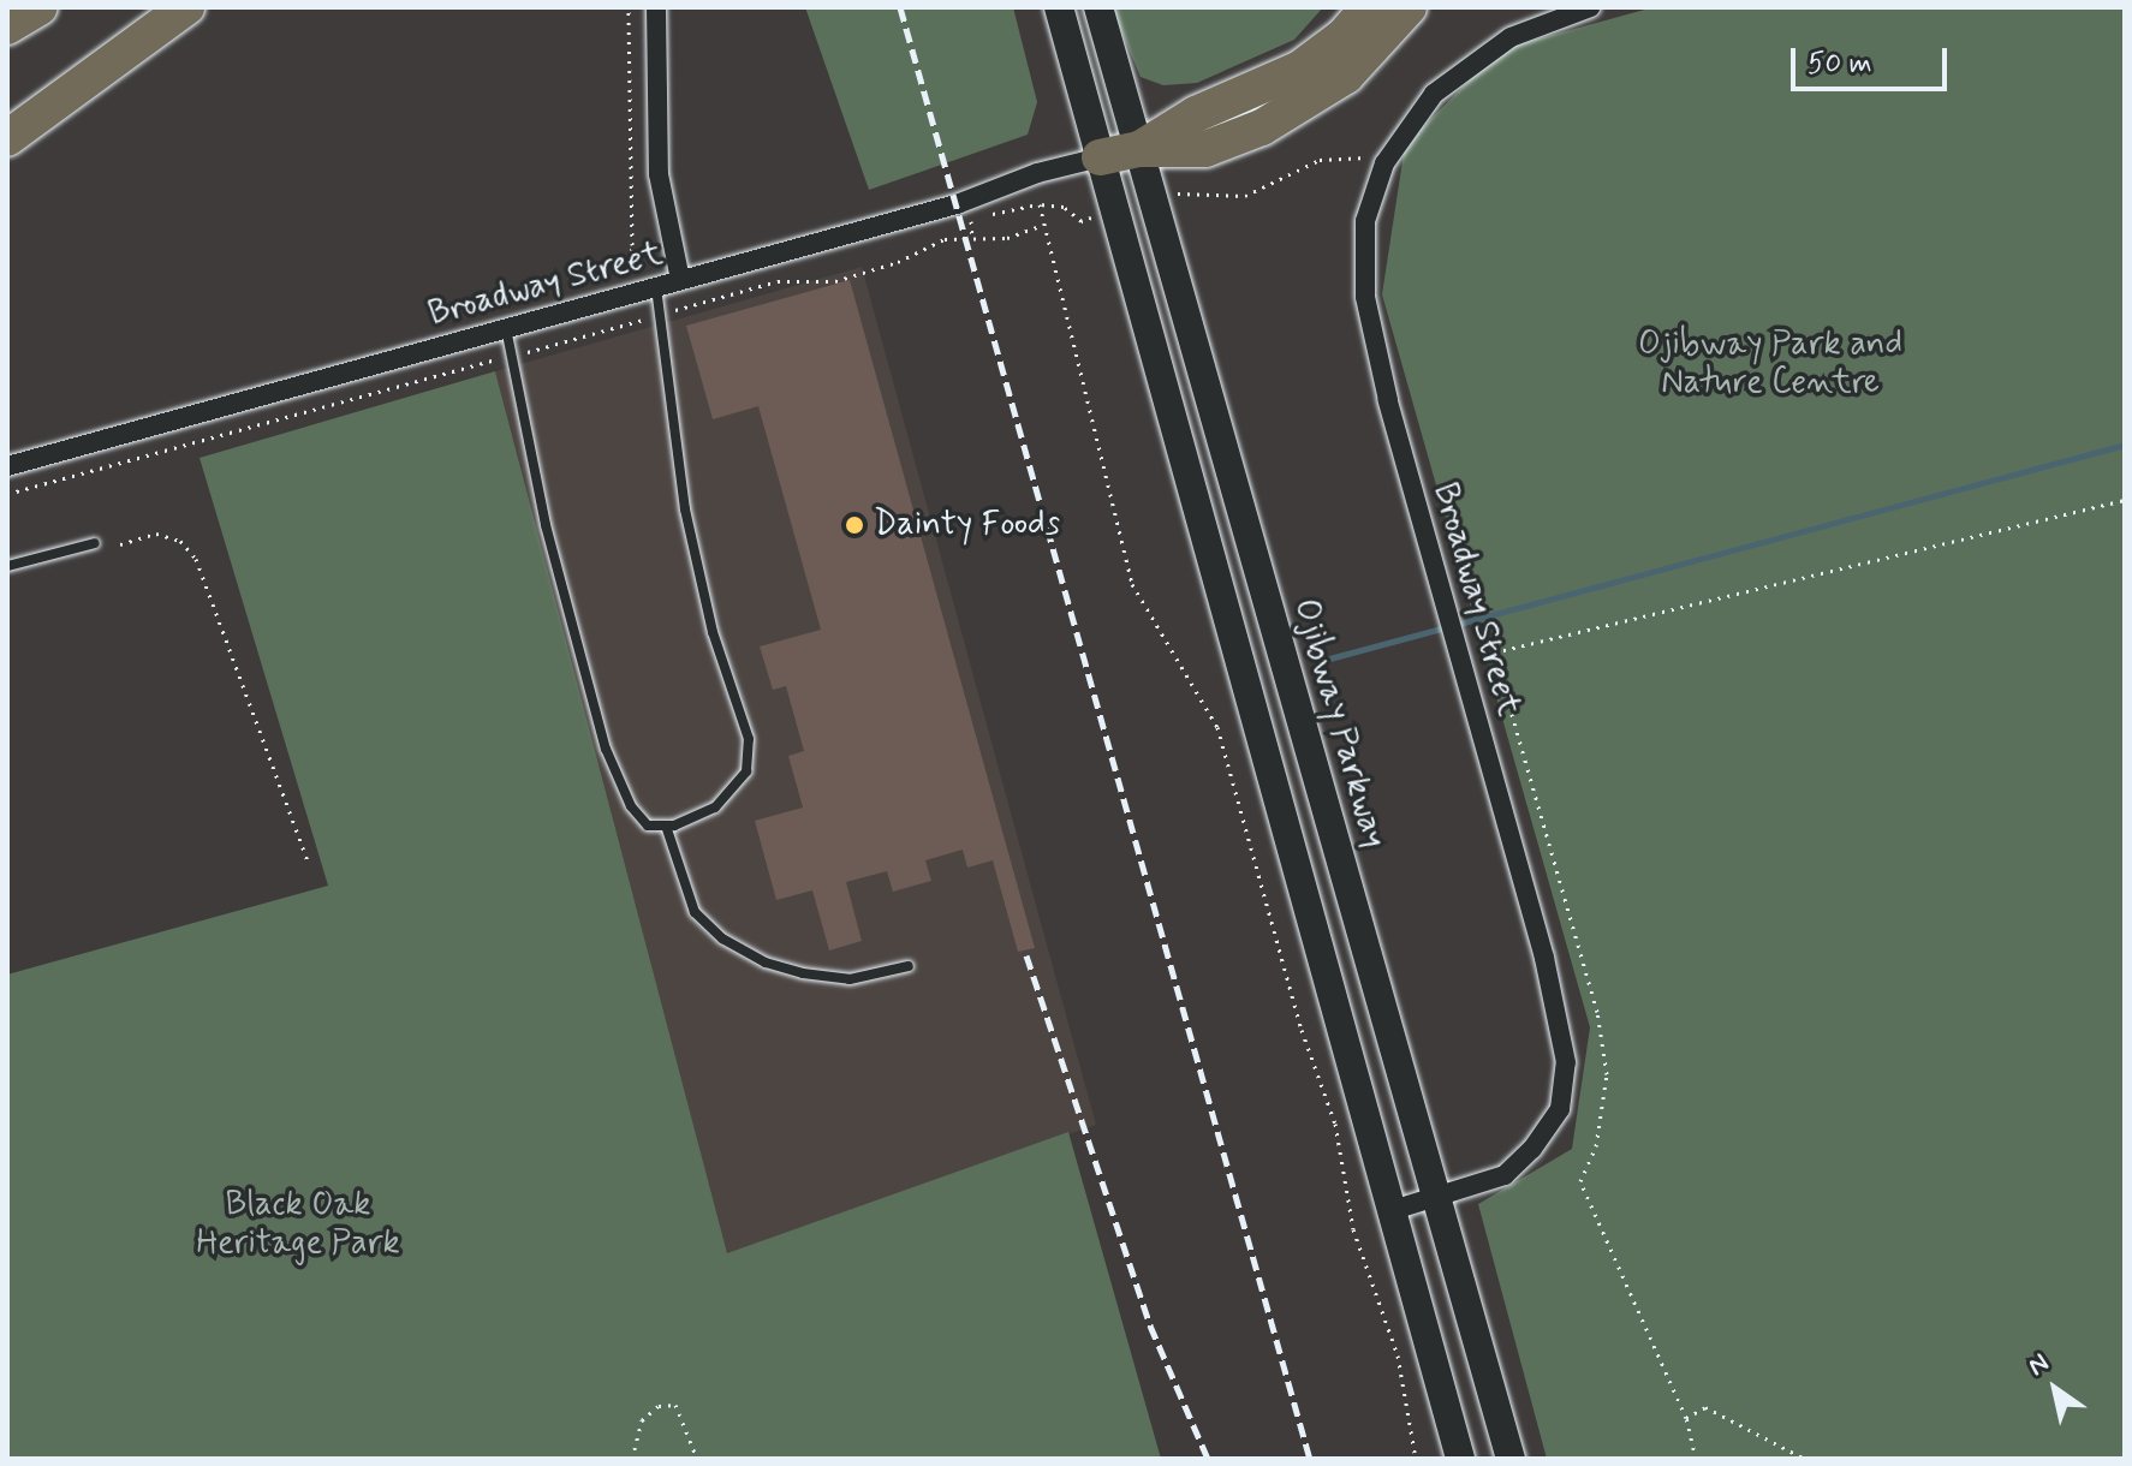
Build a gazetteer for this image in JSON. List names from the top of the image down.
{
  "streets": {
    "main road": ["Ojibway Parkway"],
    "street": ["Broadway Street"]
  },
  "crossings": [
    ["Broadway Street", "Ojibway Parkway"]
  ],
  "parks": ["Ojibway Park and Nature Centre", "Black Oak Heritage Park"],
  "places": ["Dainty Foods"],
  "scale_bar": "50 m",
  "north": "top left"
}
